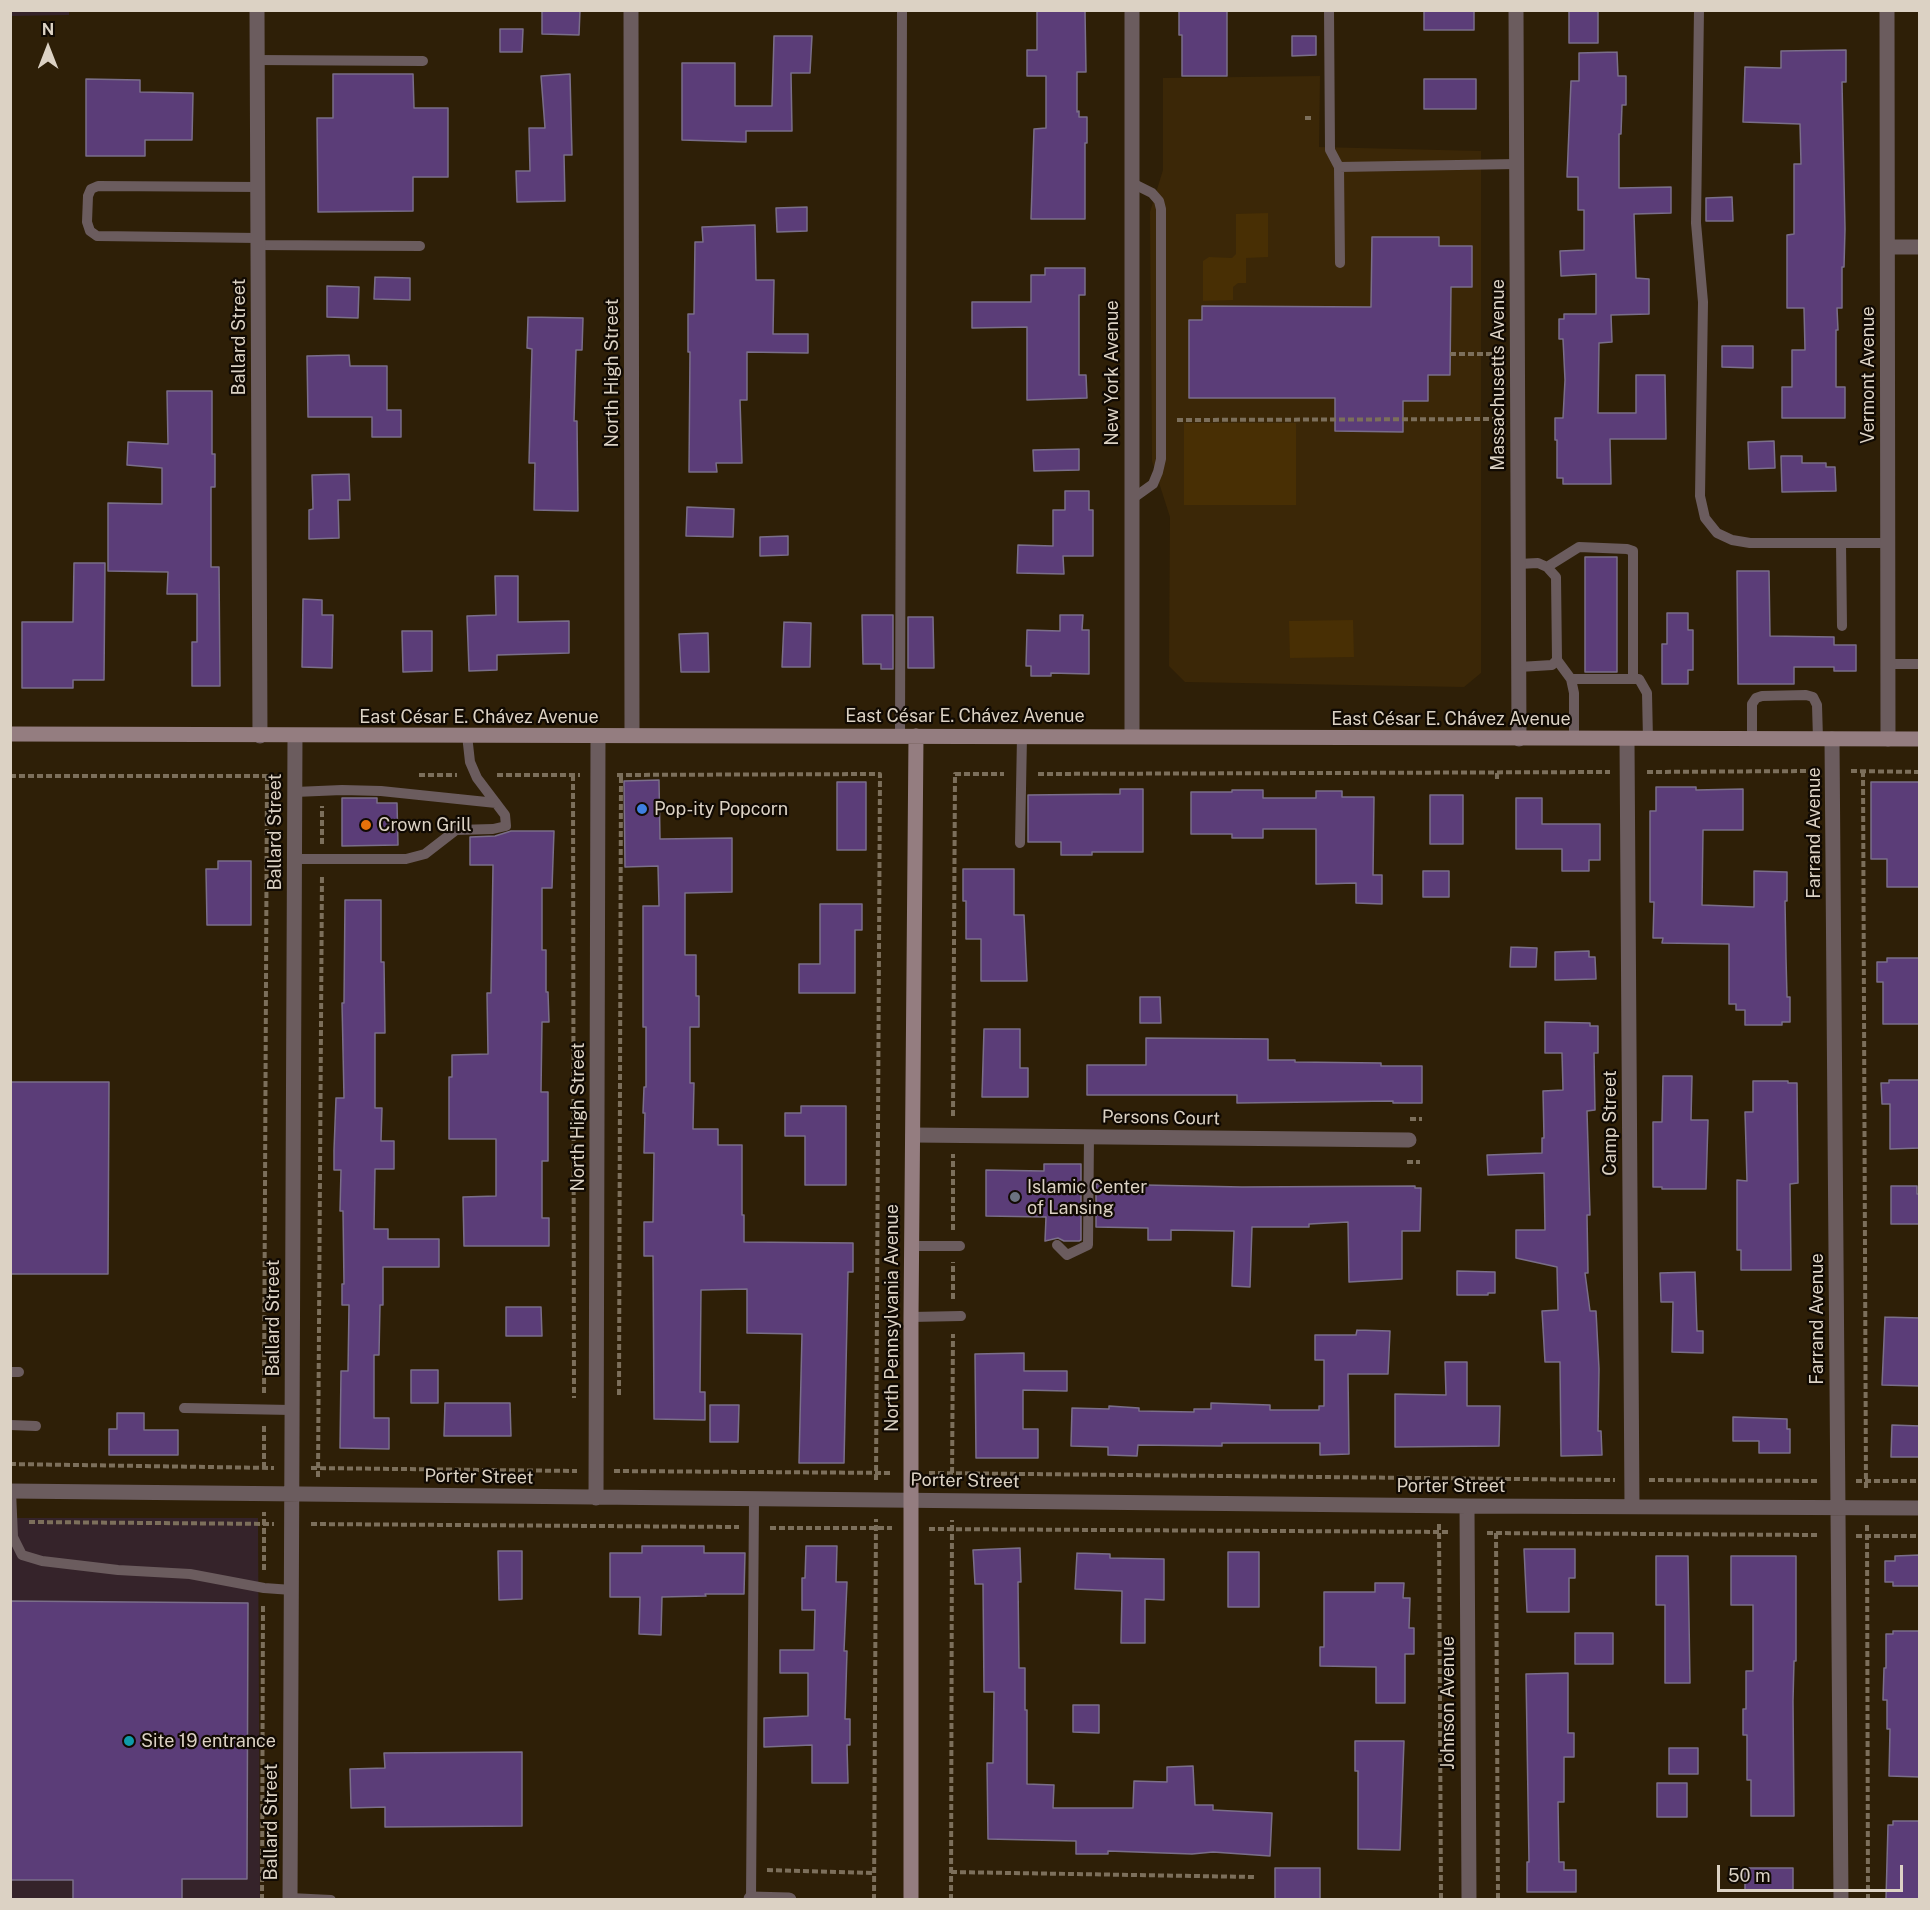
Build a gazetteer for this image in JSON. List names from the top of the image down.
{
  "streets": {
    "street": [
      "Ballard Street",
      "North High Street",
      "New York Avenue",
      "Massachusetts Avenue",
      "Vermont Avenue",
      "East César E. Chávez Avenue",
      "Farrand Avenue",
      "Persons Court",
      "Camp Street",
      "North Pennsylvania Avenue",
      "Porter Street",
      "Johnson Avenue"
    ]
  },
  "crossings": [
    ["Ballard Street", "East César E. Chávez Avenue"],
    ["Ballard Street", "Porter Street"],
    ["North High Street", "East César E. Chávez Avenue"],
    ["North High Street", "Porter Street"],
    ["New York Avenue", "East César E. Chávez Avenue"],
    ["Massachusetts Avenue", "East César E. Chávez Avenue"],
    ["Vermont Avenue", "East César E. Chávez Avenue"],
    ["East César E. Chávez Avenue", "Farrand Avenue"],
    ["East César E. Chávez Avenue", "Camp Street"],
    ["East César E. Chávez Avenue", "North Pennsylvania Avenue"],
    ["Farrand Avenue", "Porter Street"],
    ["Persons Court", "North Pennsylvania Avenue"],
    ["Camp Street", "Porter Street"],
    ["North Pennsylvania Avenue", "Porter Street"],
    ["Porter Street", "Johnson Avenue"]
  ],
  "places": [
    "Pop-ity Popcorn",
    "Crown Grill",
    "Islamic Center of Lansing",
    "Site 19 entrance"
  ],
  "scale_bar": "50 m",
  "north": "top"
}
